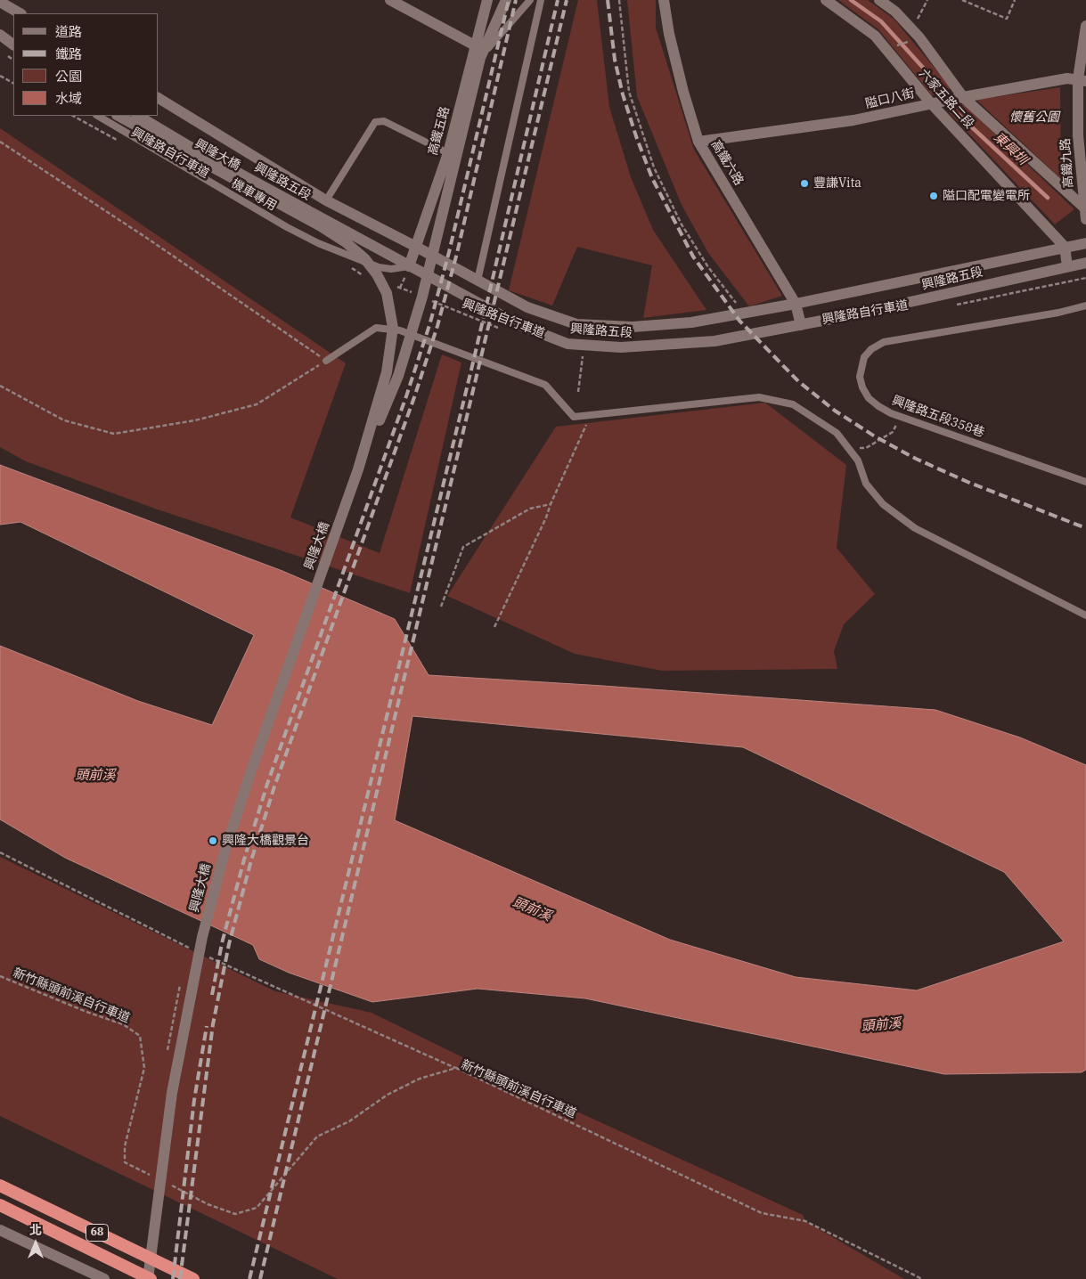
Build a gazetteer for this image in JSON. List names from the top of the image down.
{
  "streets": {
    "highway": ["68"],
    "street": [
      "隘口八街",
      "六家五路二段",
      "高鐵五路",
      "興隆大橋",
      "高鐵六路",
      "高鐵九路",
      "興隆路五段"
    ],
    "lane": ["機車專用", "興隆路五段358巷"],
    "path": ["興隆路自行車道", "新竹縣頭前溪自行車道"]
  },
  "crossings": [
    ["隘口八街", "六家五路二段"],
    ["隘口八街", "高鐵六路"],
    ["隘口八街", "高鐵九路"],
    ["六家五路二段", "高鐵九路"],
    ["六家五路二段", "興隆路五段"],
    ["高鐵五路", "興隆大橋"],
    ["高鐵五路", "興隆路五段"],
    ["高鐵五路", "機車專用"],
    ["興隆大橋", "68"],
    ["高鐵六路", "興隆路五段"],
    ["興隆路五段", "機車專用"]
  ],
  "water": ["東興圳", "頭前溪"],
  "parks": ["懷舊公園"],
  "places": ["豐謙Vita", "隘口配電變電所", "興隆大橋觀景台"],
  "legend": [
    "道路",
    "鐵路",
    "公園",
    "水域"
  ],
  "north": "top"
}
